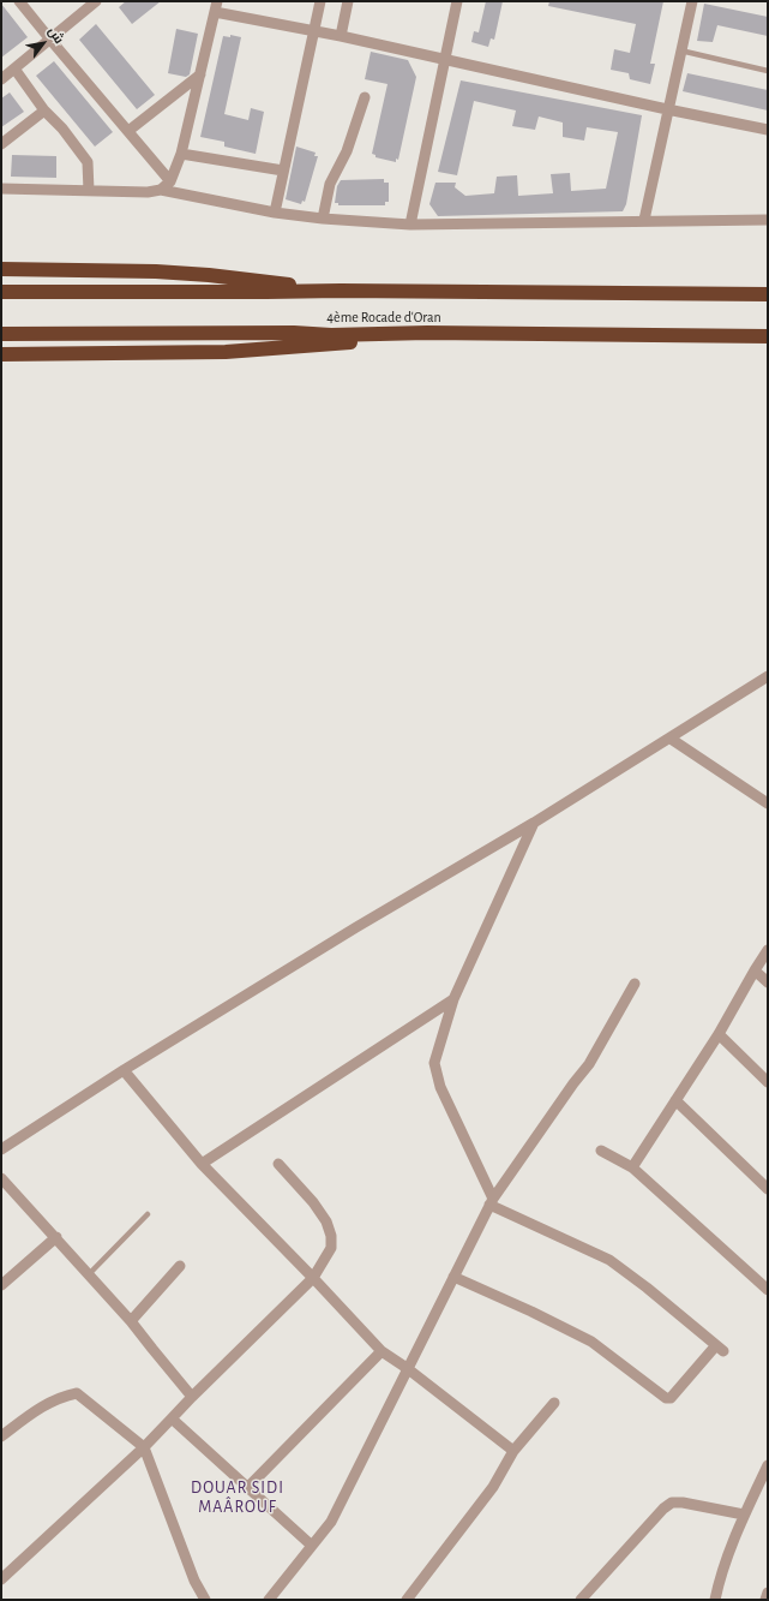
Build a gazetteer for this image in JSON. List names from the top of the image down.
{
  "streets": {
    "highway": ["4ème Rocade d'Oran"]
  },
  "districts": ["DOUAR SIDI MAÂROUF"],
  "north": "top right"
}
